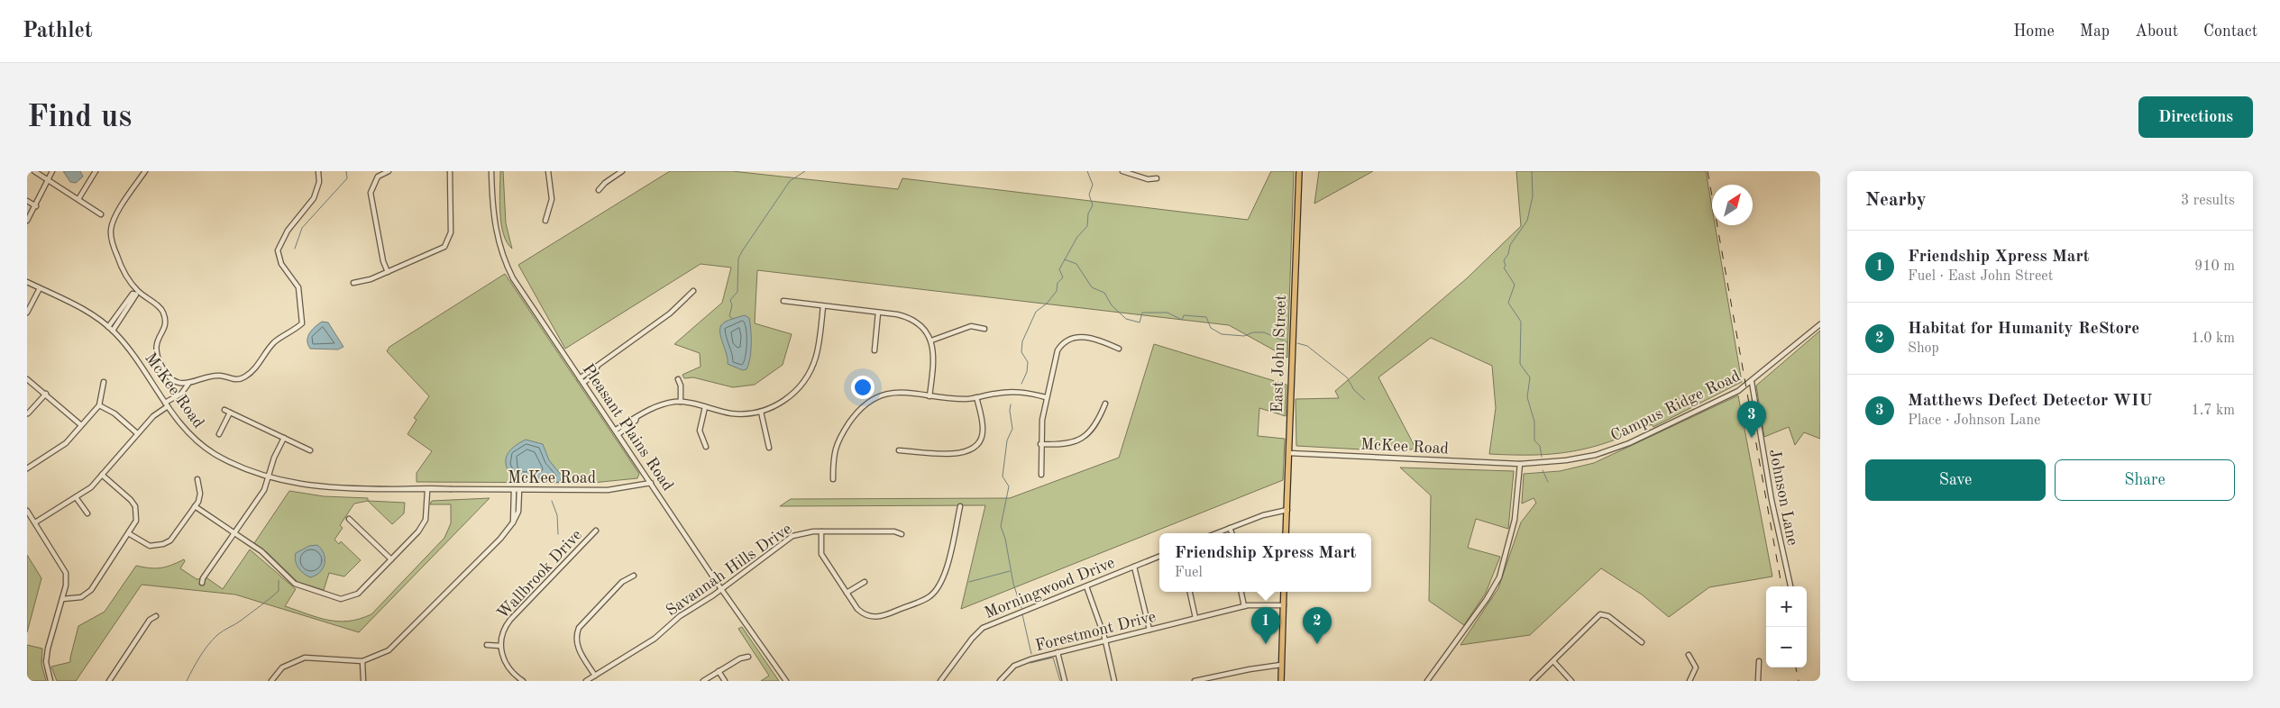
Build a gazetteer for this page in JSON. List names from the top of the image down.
{
  "streets": {
    "main road": ["East John Street"],
    "street": [
      "McKee Road",
      "Campus Ridge Road",
      "Pleasant Plains Road",
      "Johnson Lane",
      "Savannah Hills Drive",
      "Wallbrook Drive",
      "Morningwood Drive",
      "Forestmont Drive"
    ]
  },
  "crossings": [
    ["East John Street", "McKee Road"],
    ["McKee Road", "Campus Ridge Road"],
    ["McKee Road", "Pleasant Plains Road"],
    ["Campus Ridge Road", "Johnson Lane"],
    ["Pleasant Plains Road", "Savannah Hills Drive"]
  ],
  "north": "top right",
  "page": {
    "header": "Pathlet",
    "nav": [
      "Home",
      "Map",
      "About",
      "Contact"
    ],
    "buttons": [
      "Directions",
      ["Save", "Share"]
    ],
    "title": "Find us",
    "heading": ["Nearby", "3 results"],
    "list": [
      {
        "mark": "1",
        "name": "Friendship Xpress Mart",
        "note": "Fuel · East John Street",
        "value": "910 m"
      },
      {
        "mark": "2",
        "name": "Habitat for Humanity ReStore",
        "note": "Shop",
        "value": "1.0 km"
      },
      {
        "mark": "3",
        "name": "Matthews Defect Detector WIU",
        "note": "Place · Johnson Lane",
        "value": "1.7 km"
      }
    ],
    "pins": ["3", "1", "2"],
    "popup": ["Friendship Xpress Mart", "Fuel"],
    "map_buttons": ["+", "−"]
  }
}
